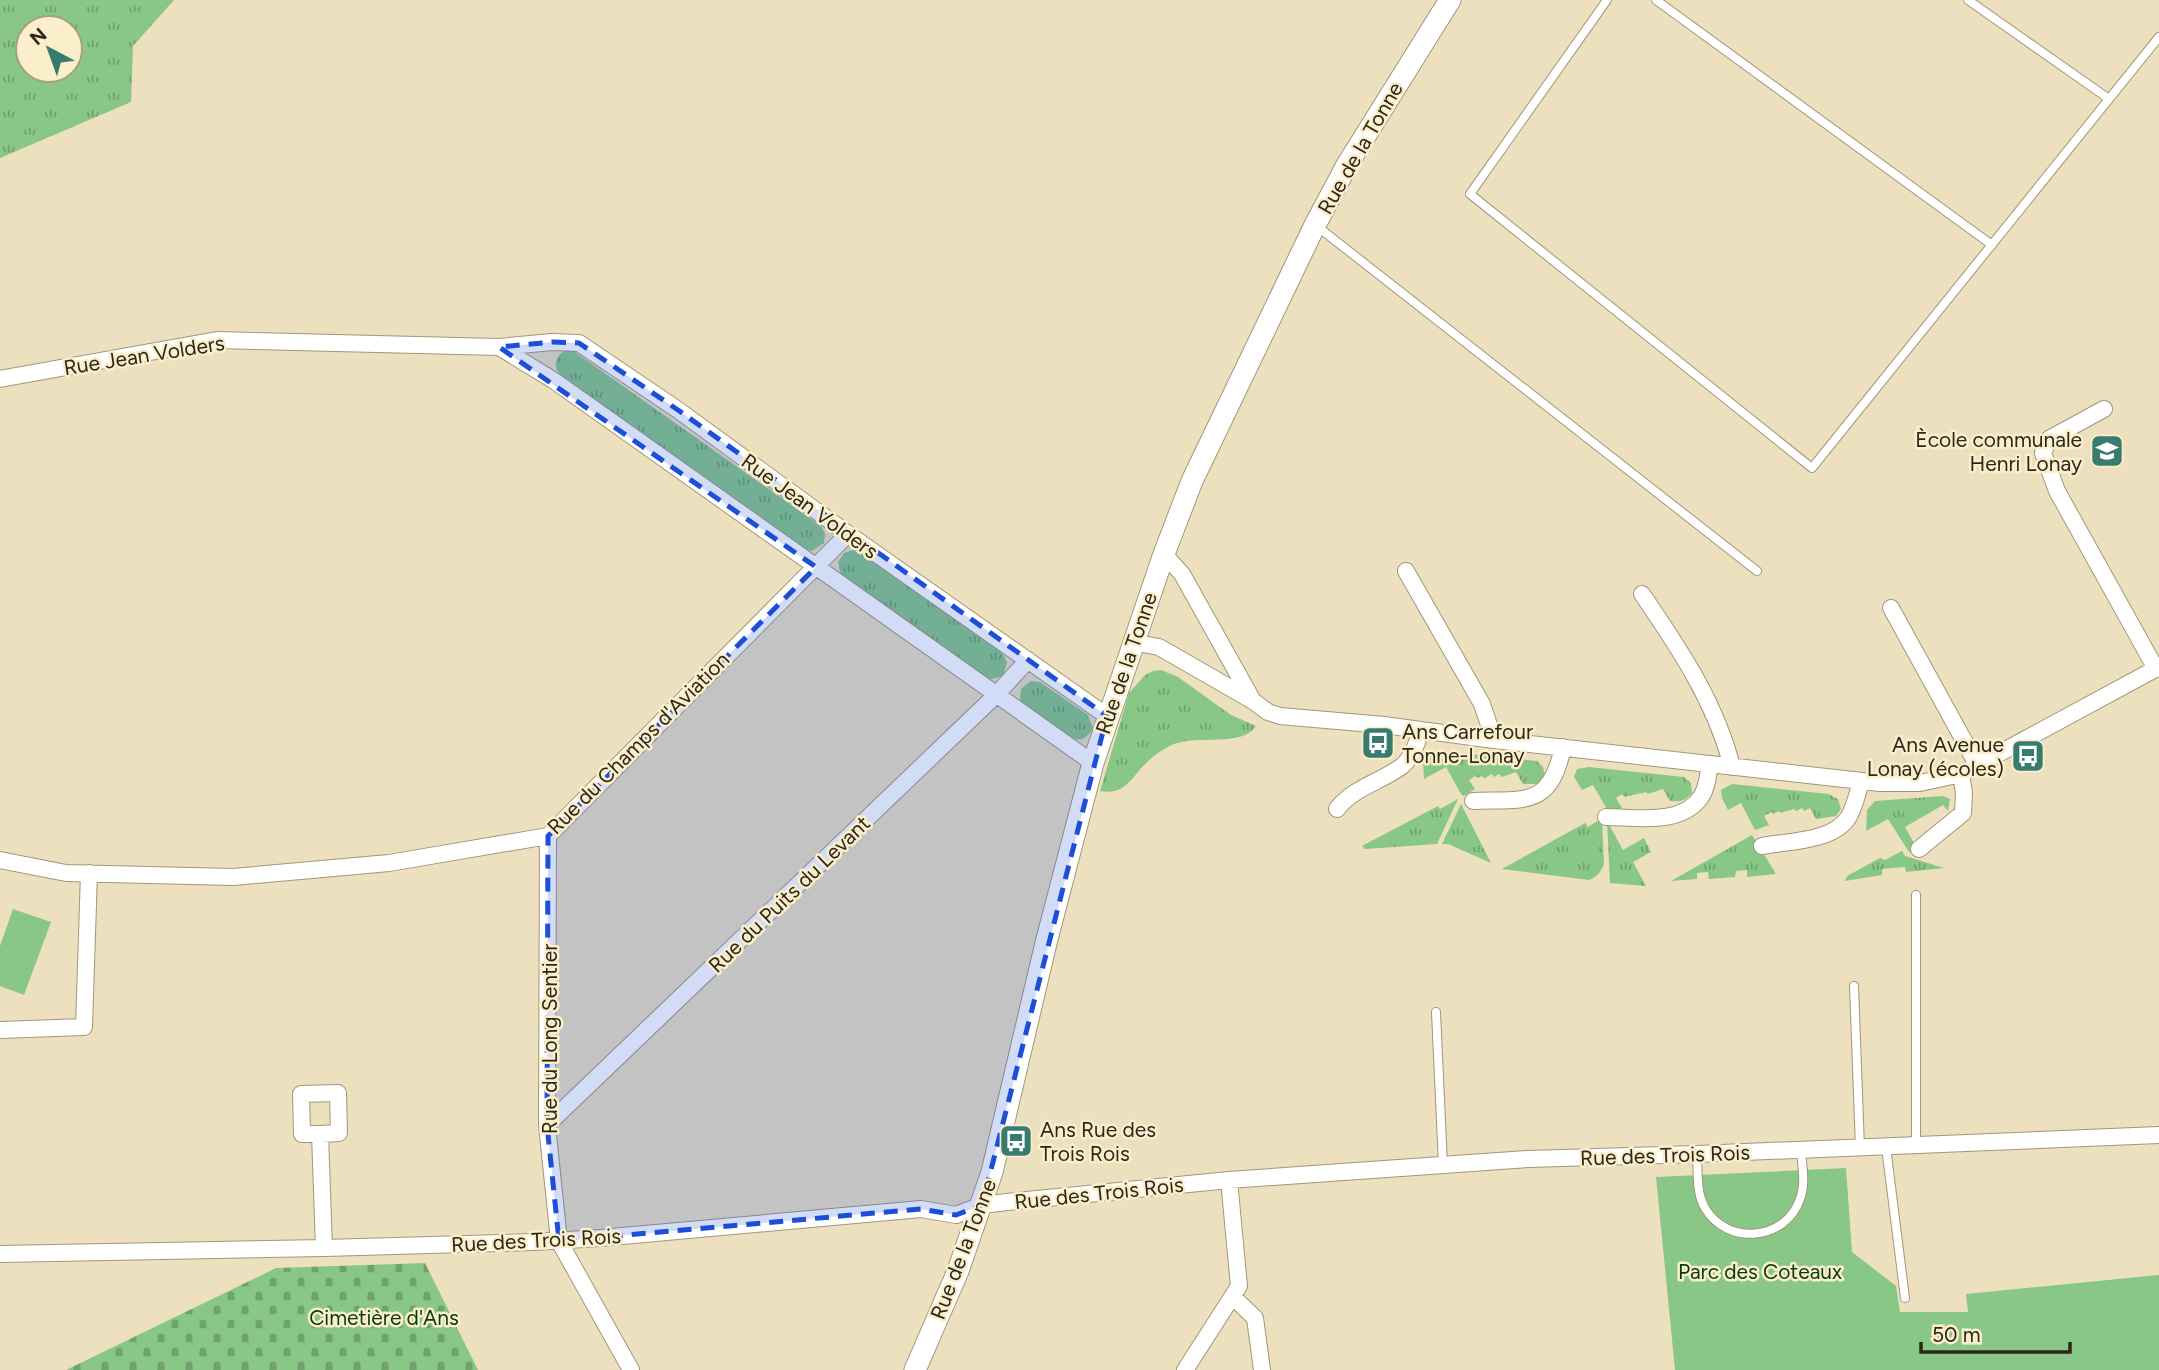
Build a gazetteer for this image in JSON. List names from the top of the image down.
{
  "streets": {
    "street": [
      "Rue de la Tonne",
      "Rue Jean Volders",
      "Rue du Champs d'Aviation",
      "Rue du Puits du Levant",
      "Rue du Long Sentier",
      "Rue des Trois Rois"
    ]
  },
  "crossings": [
    ["Rue de la Tonne", "Rue Jean Volders"],
    ["Rue de la Tonne", "Rue des Trois Rois"],
    ["Rue Jean Volders", "Rue du Champs d'Aviation"],
    ["Rue Jean Volders", "Rue du Puits du Levant"],
    ["Rue du Champs d'Aviation", "Rue du Long Sentier"],
    ["Rue du Puits du Levant", "Rue du Long Sentier"],
    ["Rue du Long Sentier", "Rue des Trois Rois"]
  ],
  "parks": ["Parc des Coteaux", "Cimetière d'Ans"],
  "places": {
    "school or university": ["Ècole communale Henri Lonay"],
    "bus stop": ["Ans Carrefour Tonne-Lonay", "Ans Avenue Lonay (écoles)", "Ans Rue des Trois Rois"]
  },
  "scale_bar": "50 m",
  "north": "top left"
}
